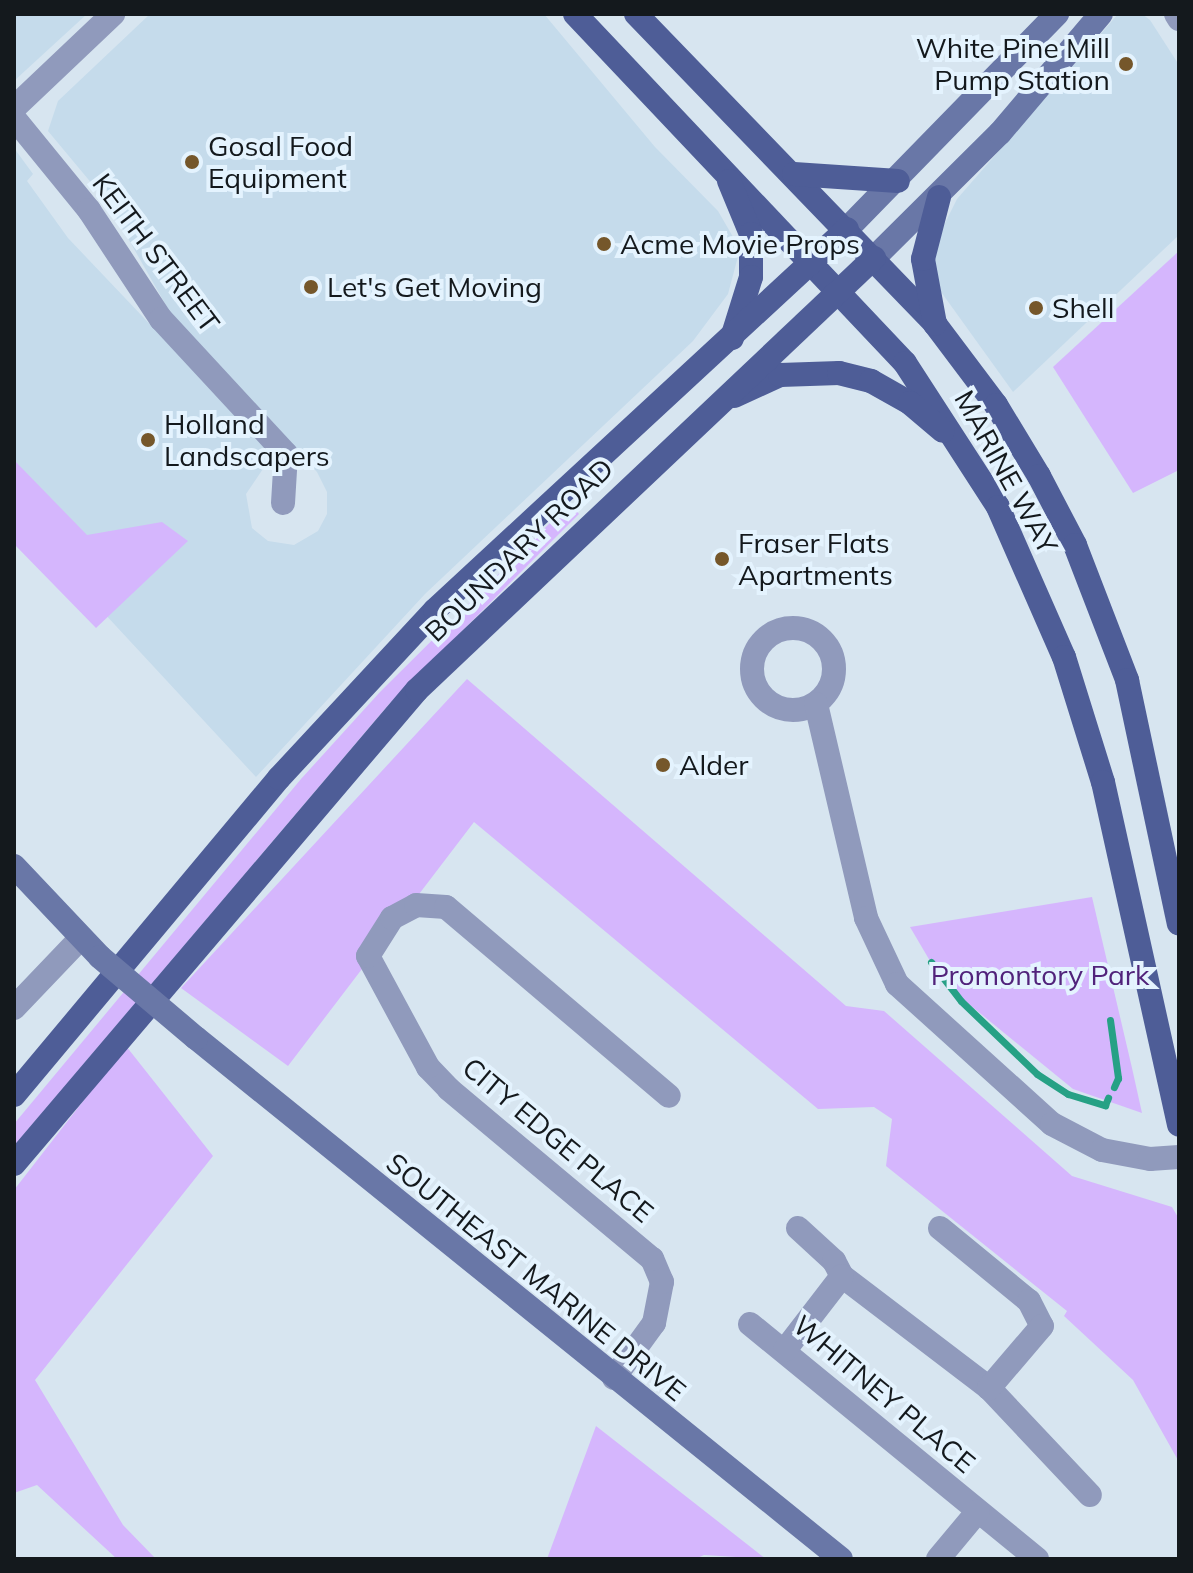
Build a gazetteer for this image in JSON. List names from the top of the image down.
{
  "streets": {
    "main road": ["MARINE WAY", "BOUNDARY ROAD"],
    "street": [
      "KEITH STREET",
      "CITY EDGE PLACE",
      "SOUTHEAST MARINE DRIVE",
      "WHITNEY PLACE"
    ]
  },
  "crossings": [
    ["MARINE WAY", "BOUNDARY ROAD"],
    ["CITY EDGE PLACE", "SOUTHEAST MARINE DRIVE"]
  ],
  "parks": ["Promontory Park"],
  "places": [
    "White Pine Mill Pump Station",
    "Gosal Food Equipment",
    "Acme Movie Props",
    "Let's Get Moving",
    "Shell",
    "Holland Landscapers",
    "Fraser Flats Apartments",
    "Alder"
  ]
}
